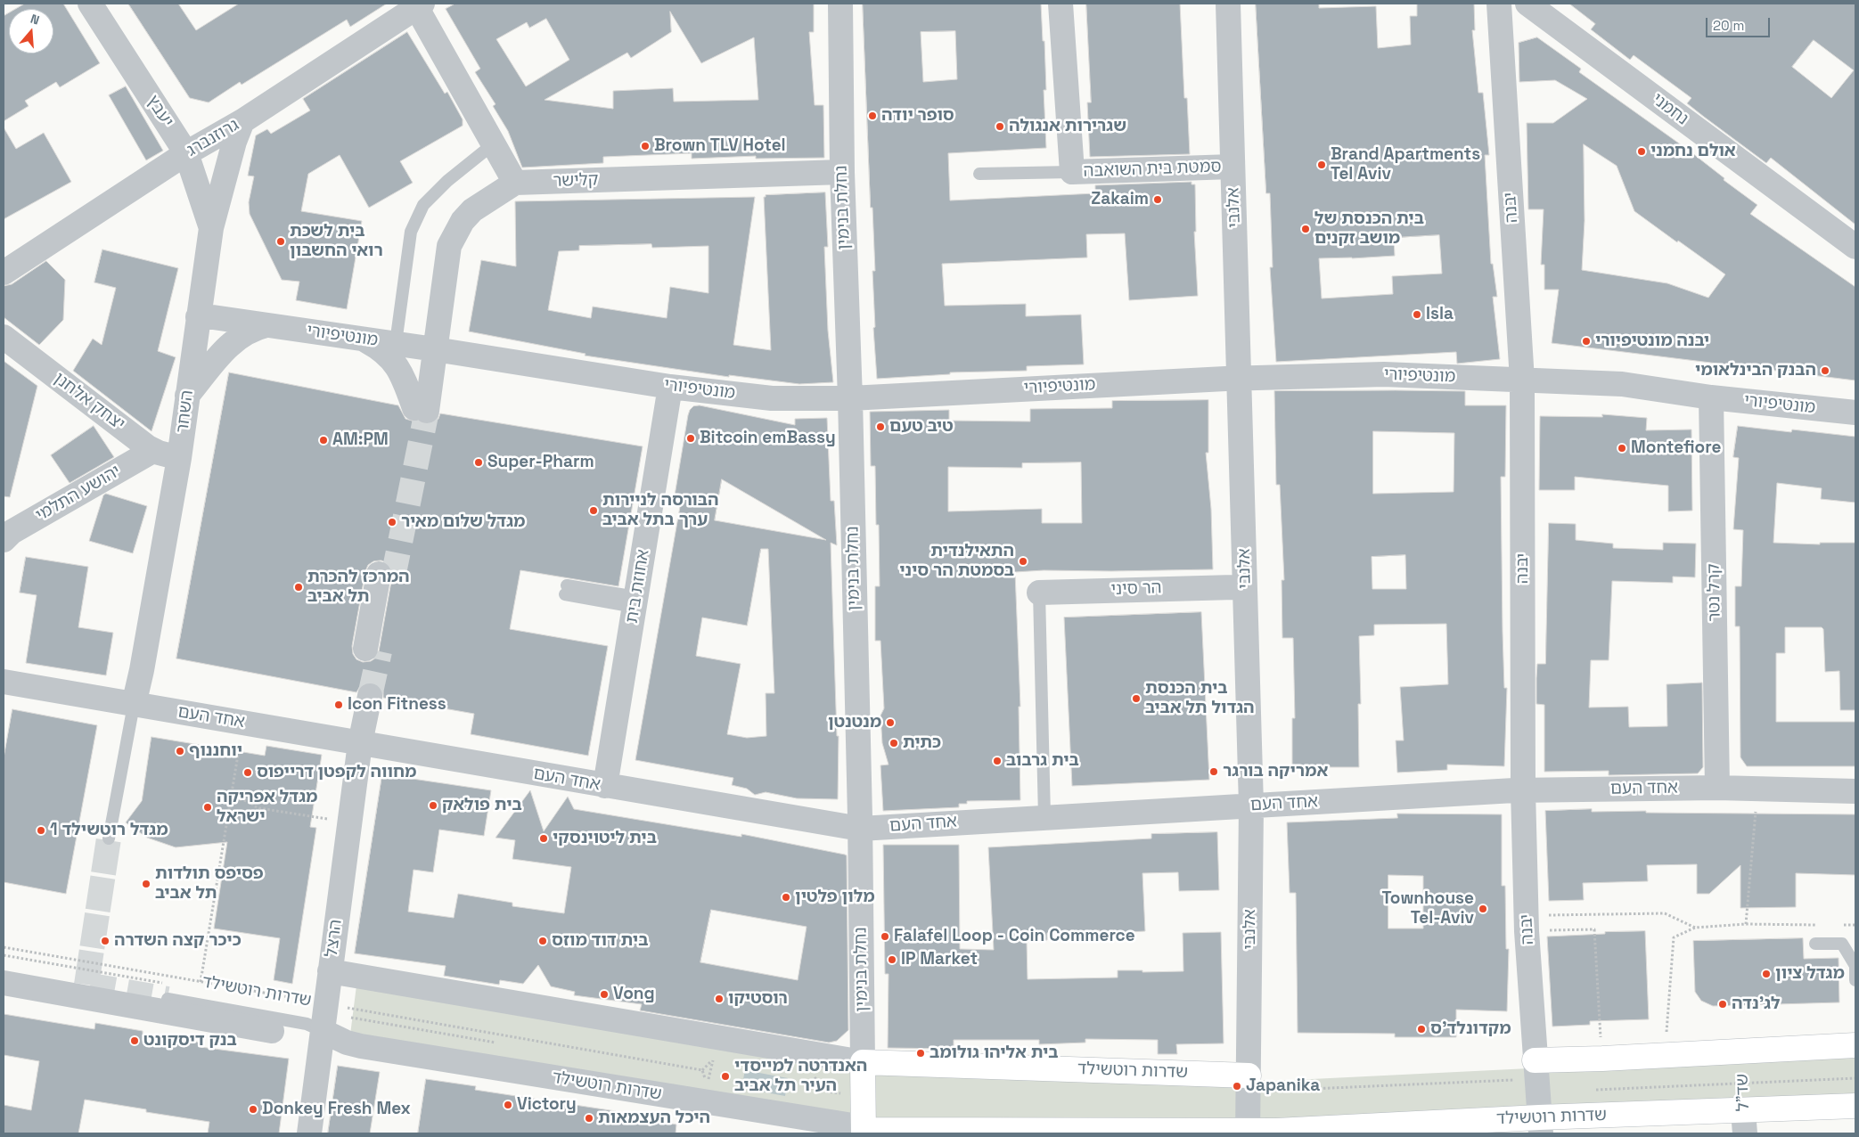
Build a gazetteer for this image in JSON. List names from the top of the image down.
{
  "streets": {
    "street": [
      "נחמני",
      "יעבץ",
      "גרוזנברג",
      "סמטת בית השואבה",
      "קלישר",
      "נחלת בנימין",
      "אלנבי",
      "יבנה",
      "מונטיפיורי",
      "יצחק אלחנן",
      "השחר",
      "יהושע התלמי",
      "אחוזת בית",
      "הר סיני",
      "קרל נטר",
      "אחד העם",
      "הרצל",
      "שדרות רוטשילד"
    ],
    "path": ["שד\"ל"]
  },
  "crossings": [
    ["יעבץ", "גרוזנברג"],
    ["יעבץ", "השחר"],
    ["גרוזנברג", "השחר"],
    ["סמטת בית השואבה", "אלנבי"],
    ["קלישר", "נחלת בנימין"],
    ["נחלת בנימין", "מונטיפיורי"],
    ["נחלת בנימין", "אחד העם"],
    ["נחלת בנימין", "שדרות רוטשילד"],
    ["אלנבי", "מונטיפיורי"],
    ["אלנבי", "אחד העם"],
    ["אלנבי", "שדרות רוטשילד"],
    ["יבנה", "מונטיפיורי"],
    ["יבנה", "אחד העם"],
    ["יבנה", "שדרות רוטשילד"],
    ["מונטיפיורי", "השחר"],
    ["מונטיפיורי", "אחוזת בית"],
    ["מונטיפיורי", "קרל נטר"],
    ["יצחק אלחנן", "השחר"],
    ["יצחק אלחנן", "יהושע התלמי"],
    ["השחר", "אחד העם"],
    ["אחוזת בית", "אחד העם"],
    ["קרל נטר", "אחד העם"],
    ["אחד העם", "הרצל"],
    ["הרצל", "שדרות רוטשילד"],
    ["שדרות רוטשילד", "שד\"ל"]
  ],
  "places": [
    "סופר יודה",
    "שגרירות אנגולה",
    "Brown TLV Hotel",
    "אולם נחמני",
    "Brand Apartments Tel Aviv",
    "Zakaim",
    "בית הכנסת של מושב זקנים",
    "בית לשכת רואי החשבון",
    "Isla",
    "יבנה מונטיפיורי",
    "הבנק הבינלאומי",
    "טיב טעם",
    "Bitcoin emBassy",
    "AM:PM",
    "Montefiore",
    "Super-Pharm",
    "הבורסה לניירות ערך בתל אביב",
    "מגדל שלום מאיר",
    "התאילנדית בסמטת הר סיני",
    "המרכז להכרת תל אביב",
    "בית הכנסת הגדול תל אביב",
    "Icon Fitness",
    "מנטנטן",
    "כתית",
    "יוחננוף",
    "בית גרבוב",
    "אמריקה בורגר",
    "מחווה לקפטן דרייפוס",
    "בית פולאק",
    "מגדל אפריקה ישראל",
    "מגדל רוטשילד 1",
    "בית ליטוינסקי",
    "פסיפס תולדות תל אביב",
    "מלון פלטין",
    "Townhouse Tel-Aviv",
    "Falafel Loop - Coin Commerce",
    "כיכר קצה השדרה",
    "בית דוד מוזס",
    "IP Market",
    "מגדל ציון",
    "Vong",
    "רוסטיקו",
    "לג'נדה",
    "מקדונלד'ס",
    "בנק דיסקונט",
    "בית אליהו גולומב",
    "האנדרטה למייסדי העיר תל אביב",
    "Japanika",
    "Victory",
    "Donkey Fresh Mex",
    "היכל העצמאות"
  ],
  "scale_bar": "20 m",
  "north": "top"
}
